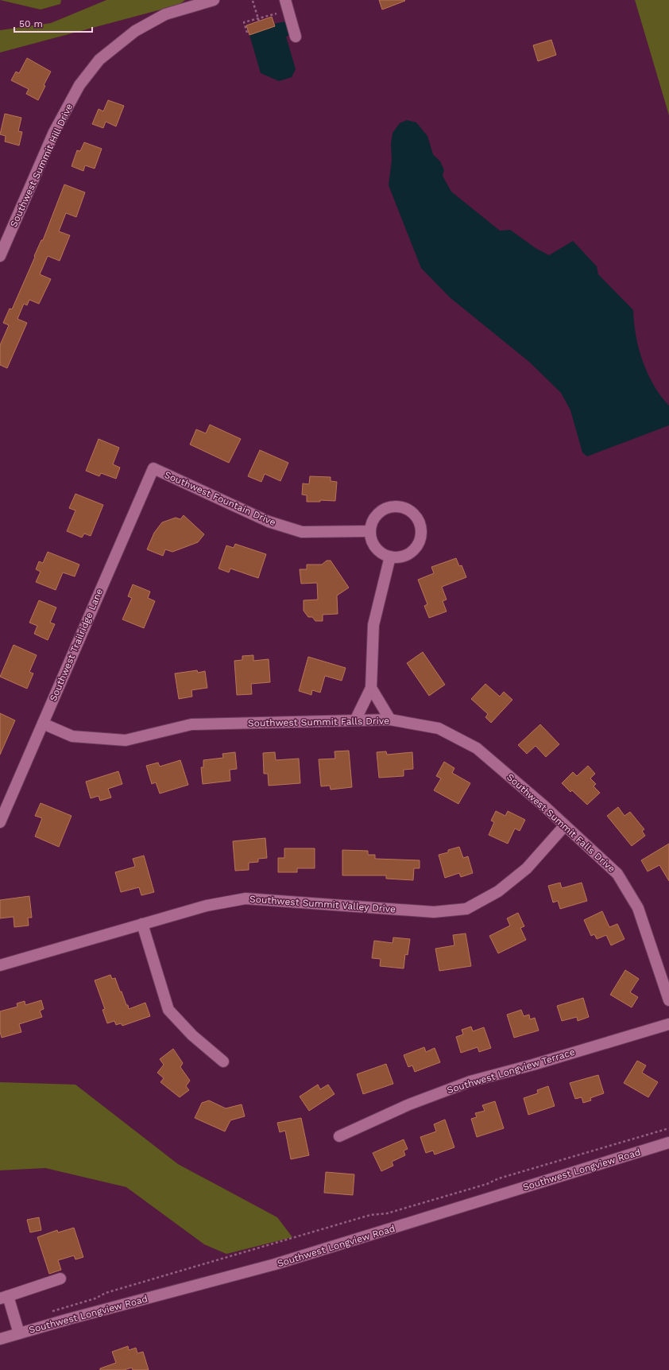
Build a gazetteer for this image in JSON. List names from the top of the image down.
{
  "streets": {
    "street": [
      "Southwest Summit Hill Drive",
      "Southwest Fountain Drive",
      "Southwest Trailridge Lane",
      "Southwest Summit Falls Drive",
      "Southwest Summit Valley Drive",
      "Southwest Longview Terrace",
      "Southwest Longview Road"
    ]
  },
  "crossings": [
    ["Southwest Fountain Drive", "Southwest Trailridge Lane"],
    ["Southwest Trailridge Lane", "Southwest Summit Falls Drive"],
    ["Southwest Summit Falls Drive", "Southwest Summit Valley Drive"]
  ],
  "scale_bar": "50 m"
}
